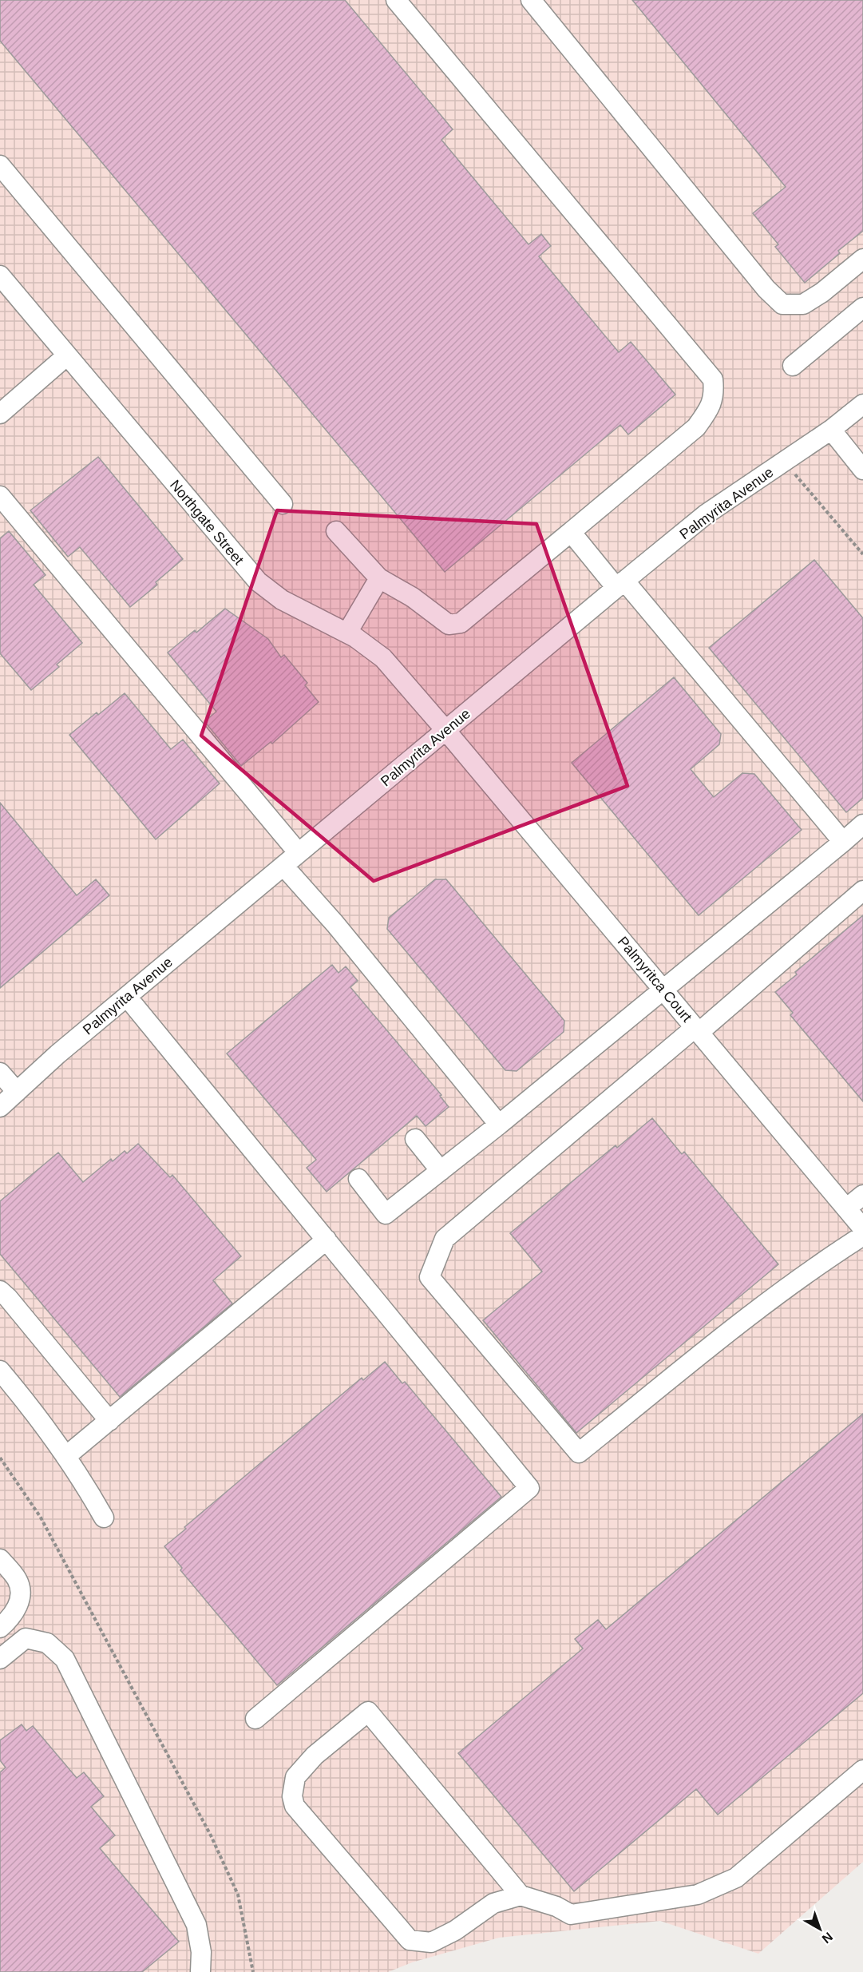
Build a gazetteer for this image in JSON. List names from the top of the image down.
{
  "streets": {
    "street": ["Palmyrita Avenue", "Northgate Street", "Palmyritca Court"]
  },
  "crossings": [
    ["Palmyrita Avenue", "Northgate Street"],
    ["Palmyrita Avenue", "Palmyritca Court"],
    ["Northgate Street", "Palmyritca Court"]
  ],
  "north": "bottom right"
}
